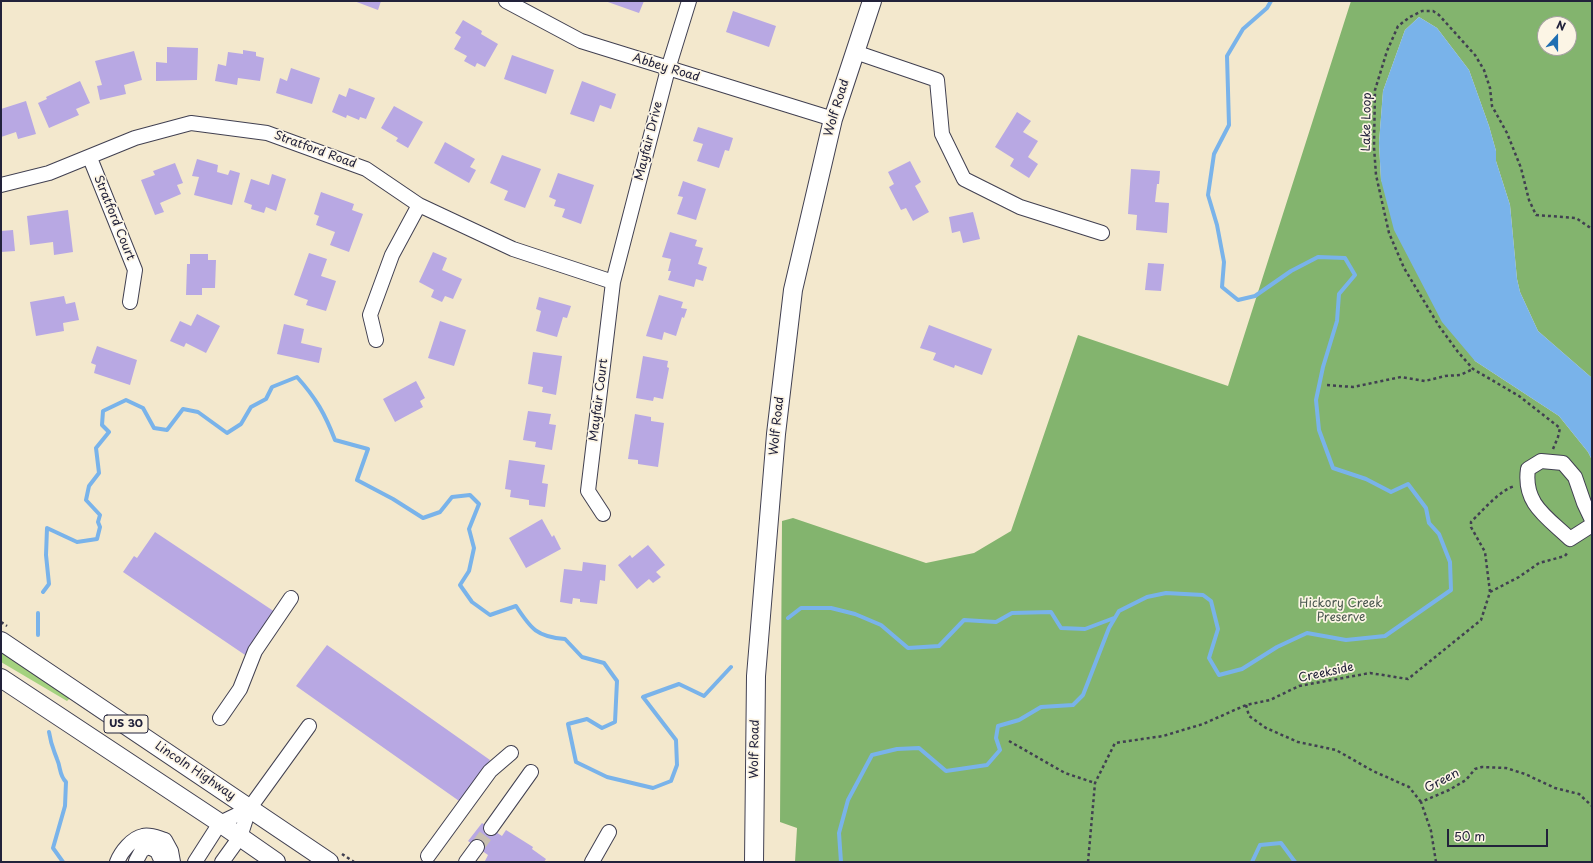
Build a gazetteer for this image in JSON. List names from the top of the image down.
{
  "streets": {
    "main road": ["Wolf Road", "US 30", "Lincoln Highway"],
    "street": [
      "Abbey Road",
      "Mayfair Drive",
      "Stratford Road",
      "Stratford Court",
      "Mayfair Court"
    ],
    "path": ["Lake Loop", "Creekside", "Green"]
  },
  "crossings": [
    ["Abbey Road", "Wolf Road"],
    ["Abbey Road", "Mayfair Drive"],
    ["Mayfair Drive", "Stratford Road"],
    ["Mayfair Drive", "Mayfair Court"],
    ["Stratford Road", "Stratford Court"],
    ["Stratford Road", "Mayfair Court"]
  ],
  "parks": ["Hickory Creek Preserve"],
  "scale_bar": "50 m",
  "north": "top"
}
